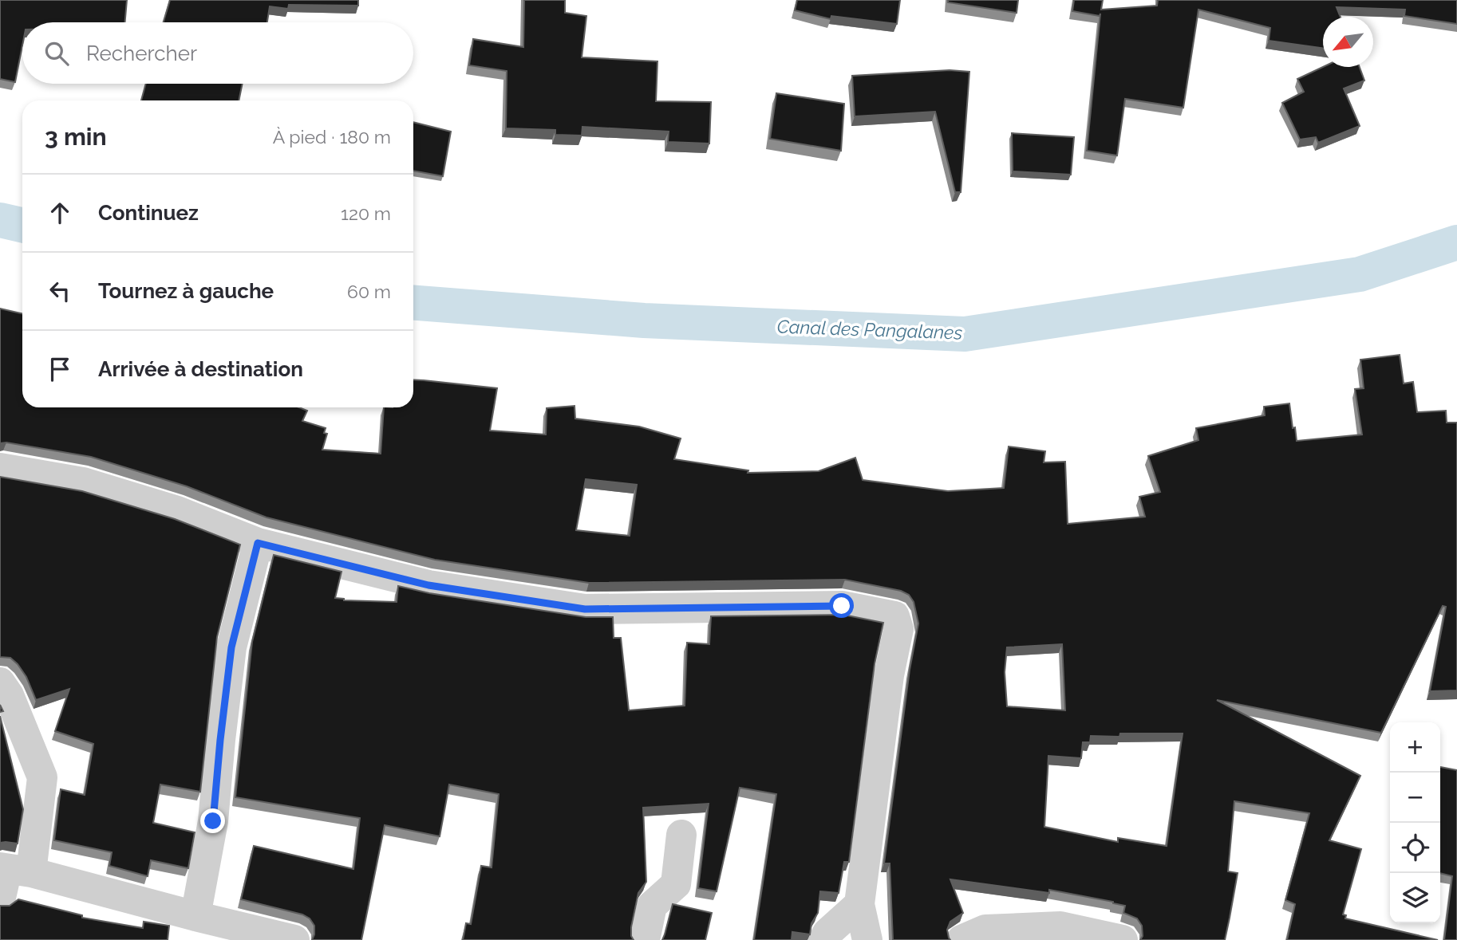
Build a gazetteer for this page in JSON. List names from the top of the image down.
{
  "water": ["Canal des Pangalanes"],
  "north": "bottom left",
  "page": {
    "search": "Rechercher",
    "heading": ["3 min", "À pied · 180 m"],
    "list": [
      ["Continuez", "120 m"],
      ["Tournez à gauche", "60 m"],
      "Arrivée à destination"
    ],
    "map_buttons": ["+", "−"]
  }
}
